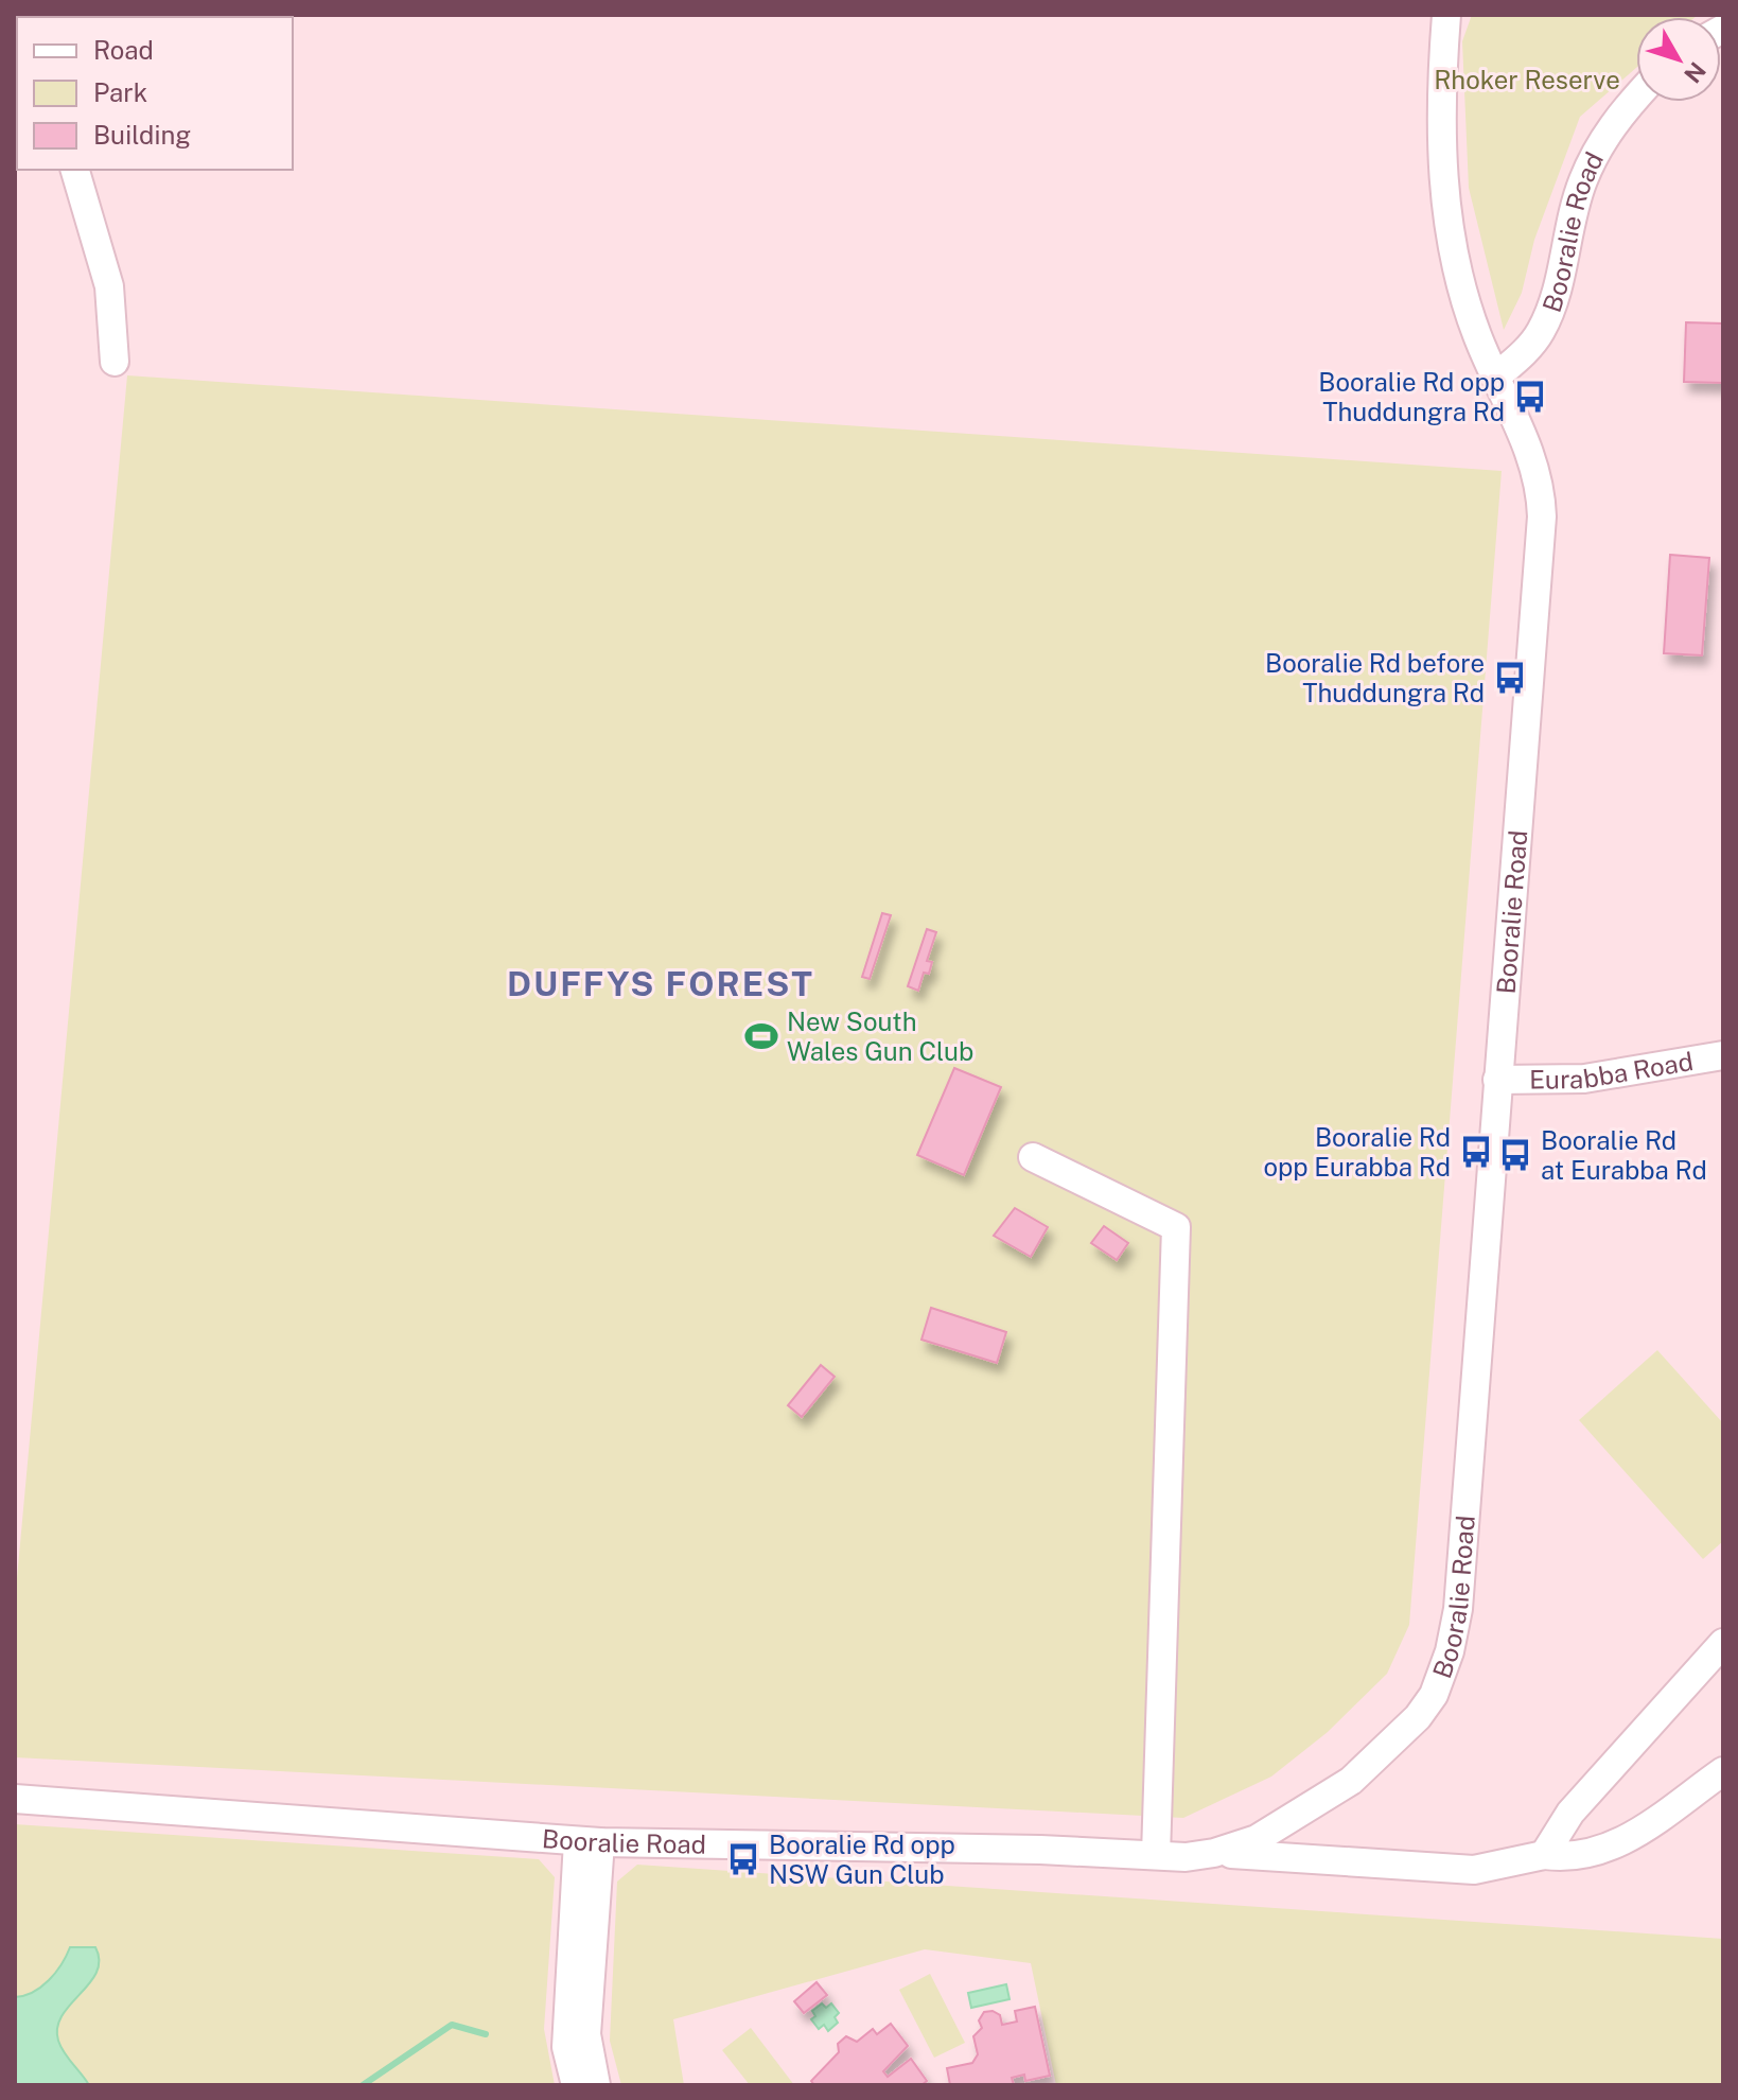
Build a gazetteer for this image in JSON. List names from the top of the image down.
{
  "streets": {
    "street": ["Booralie Road", "Eurabba Road"]
  },
  "crossings": [
    ["Booralie Road", "Eurabba Road"]
  ],
  "districts": ["DUFFYS FOREST"],
  "parks": ["Rhoker Reserve"],
  "places": {
    "bus stop": [
      "Booralie Rd opp Thuddungra Rd",
      "Booralie Rd before Thuddungra Rd",
      "Booralie Rd opp Eurabba Rd",
      "Booralie Rd at Eurabba Rd",
      "Booralie Rd opp NSW Gun Club"
    ],
    "sports": ["New South Wales Gun Club"]
  },
  "legend": ["Road", "Park", "Building"],
  "north": "bottom right"
}
